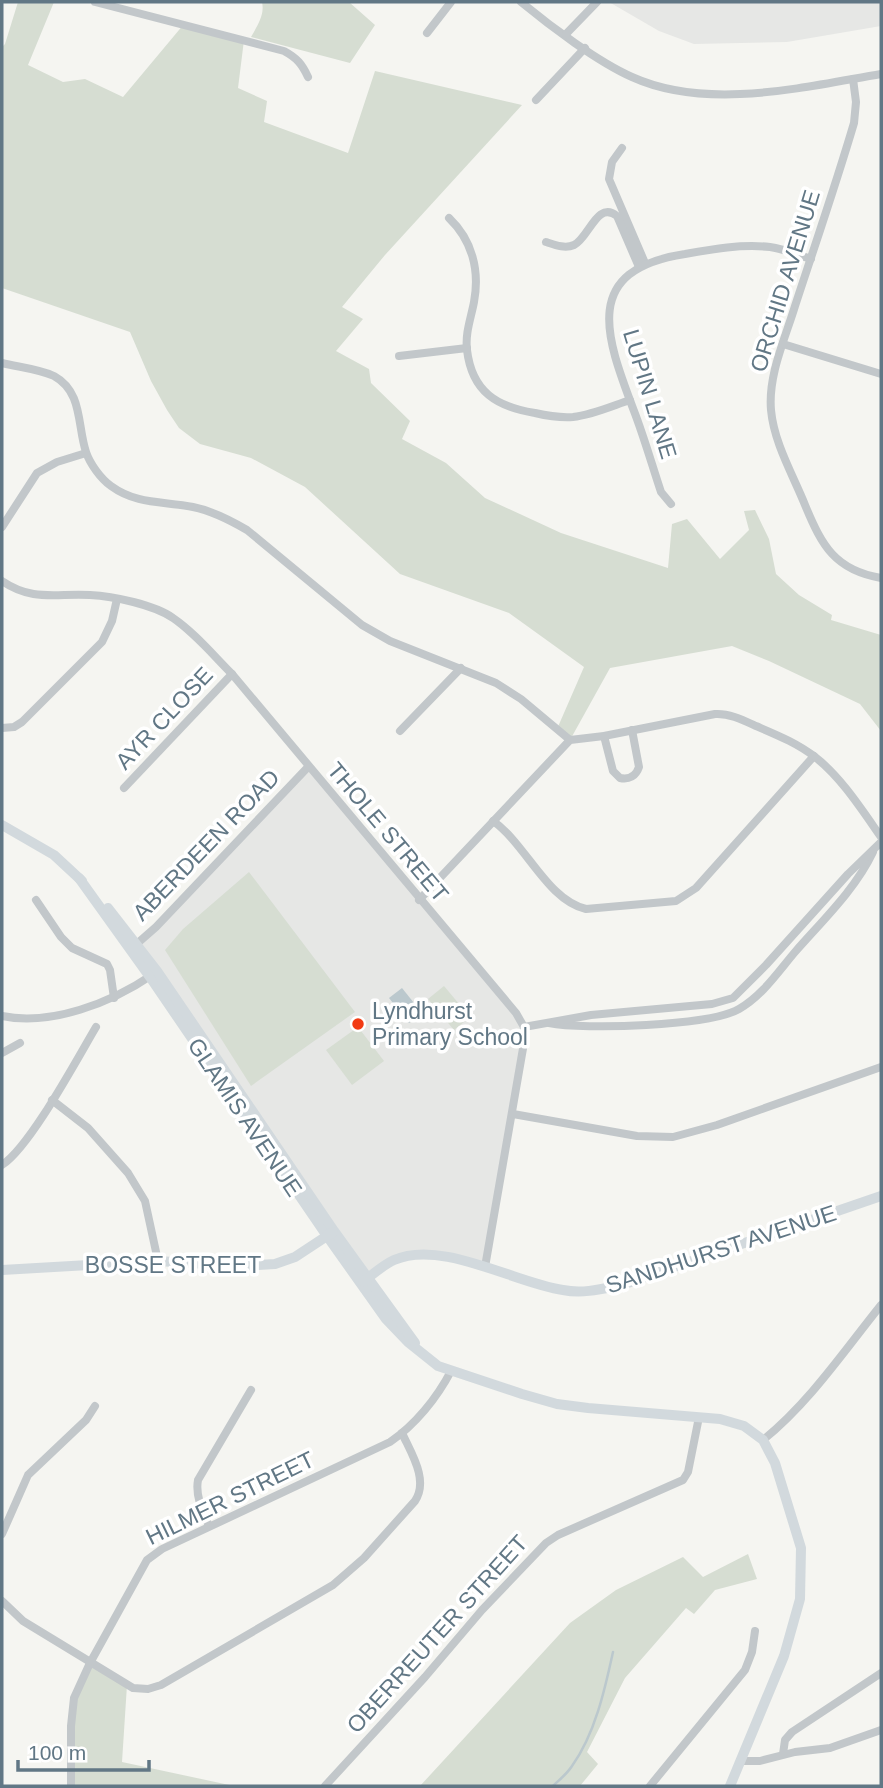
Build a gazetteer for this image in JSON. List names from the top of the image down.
{
  "streets": {
    "main road": ["GLAMIS AVENUE", "SANDHURST AVENUE", "BOSSE STREET"],
    "street": [
      "ORCHID AVENUE",
      "LUPIN LANE",
      "AYR CLOSE",
      "THOLE STREET",
      "ABERDEEN ROAD",
      "HILMER STREET",
      "OBERREUTER STREET"
    ]
  },
  "crossings": [
    ["AYR CLOSE", "THOLE STREET"],
    ["THOLE STREET", "ABERDEEN ROAD"],
    ["ABERDEEN ROAD", "GLAMIS AVENUE"],
    ["GLAMIS AVENUE", "SANDHURST AVENUE"],
    ["GLAMIS AVENUE", "BOSSE STREET"],
    ["GLAMIS AVENUE", "HILMER STREET"],
    ["GLAMIS AVENUE", "OBERREUTER STREET"]
  ],
  "places": ["Lyndhurst Primary School"],
  "scale_bar": "100 m"
}
